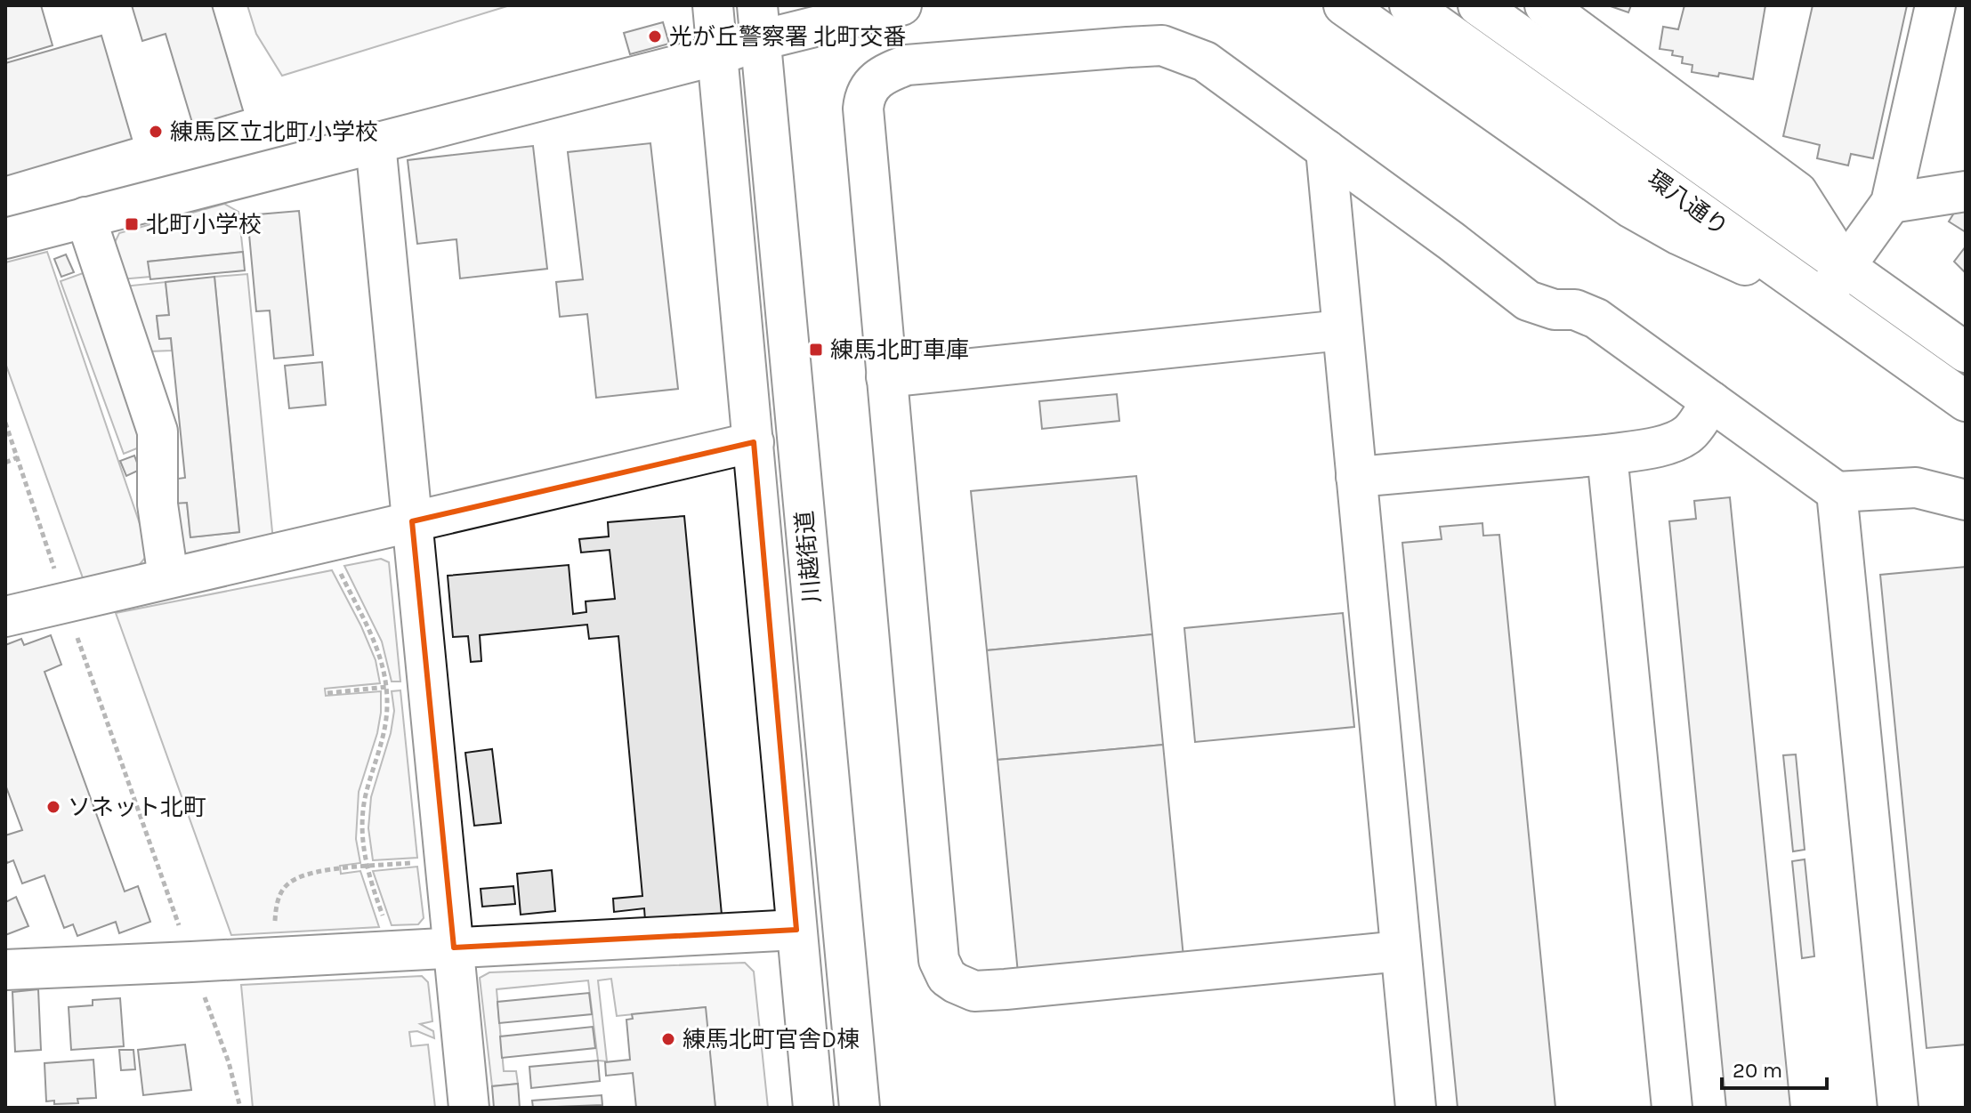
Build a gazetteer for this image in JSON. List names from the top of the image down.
{
  "streets": {
    "main road": ["環八通り", "川越街道"]
  },
  "places": {
    "other": [
      "光が丘警察署 北町交番",
      "練馬区立北町小学校",
      "ソネット北町",
      "練馬北町官舎D棟"
    ],
    "transit": ["北町小学校", "練馬北町車庫"]
  },
  "scale_bar": "20 m"
}
